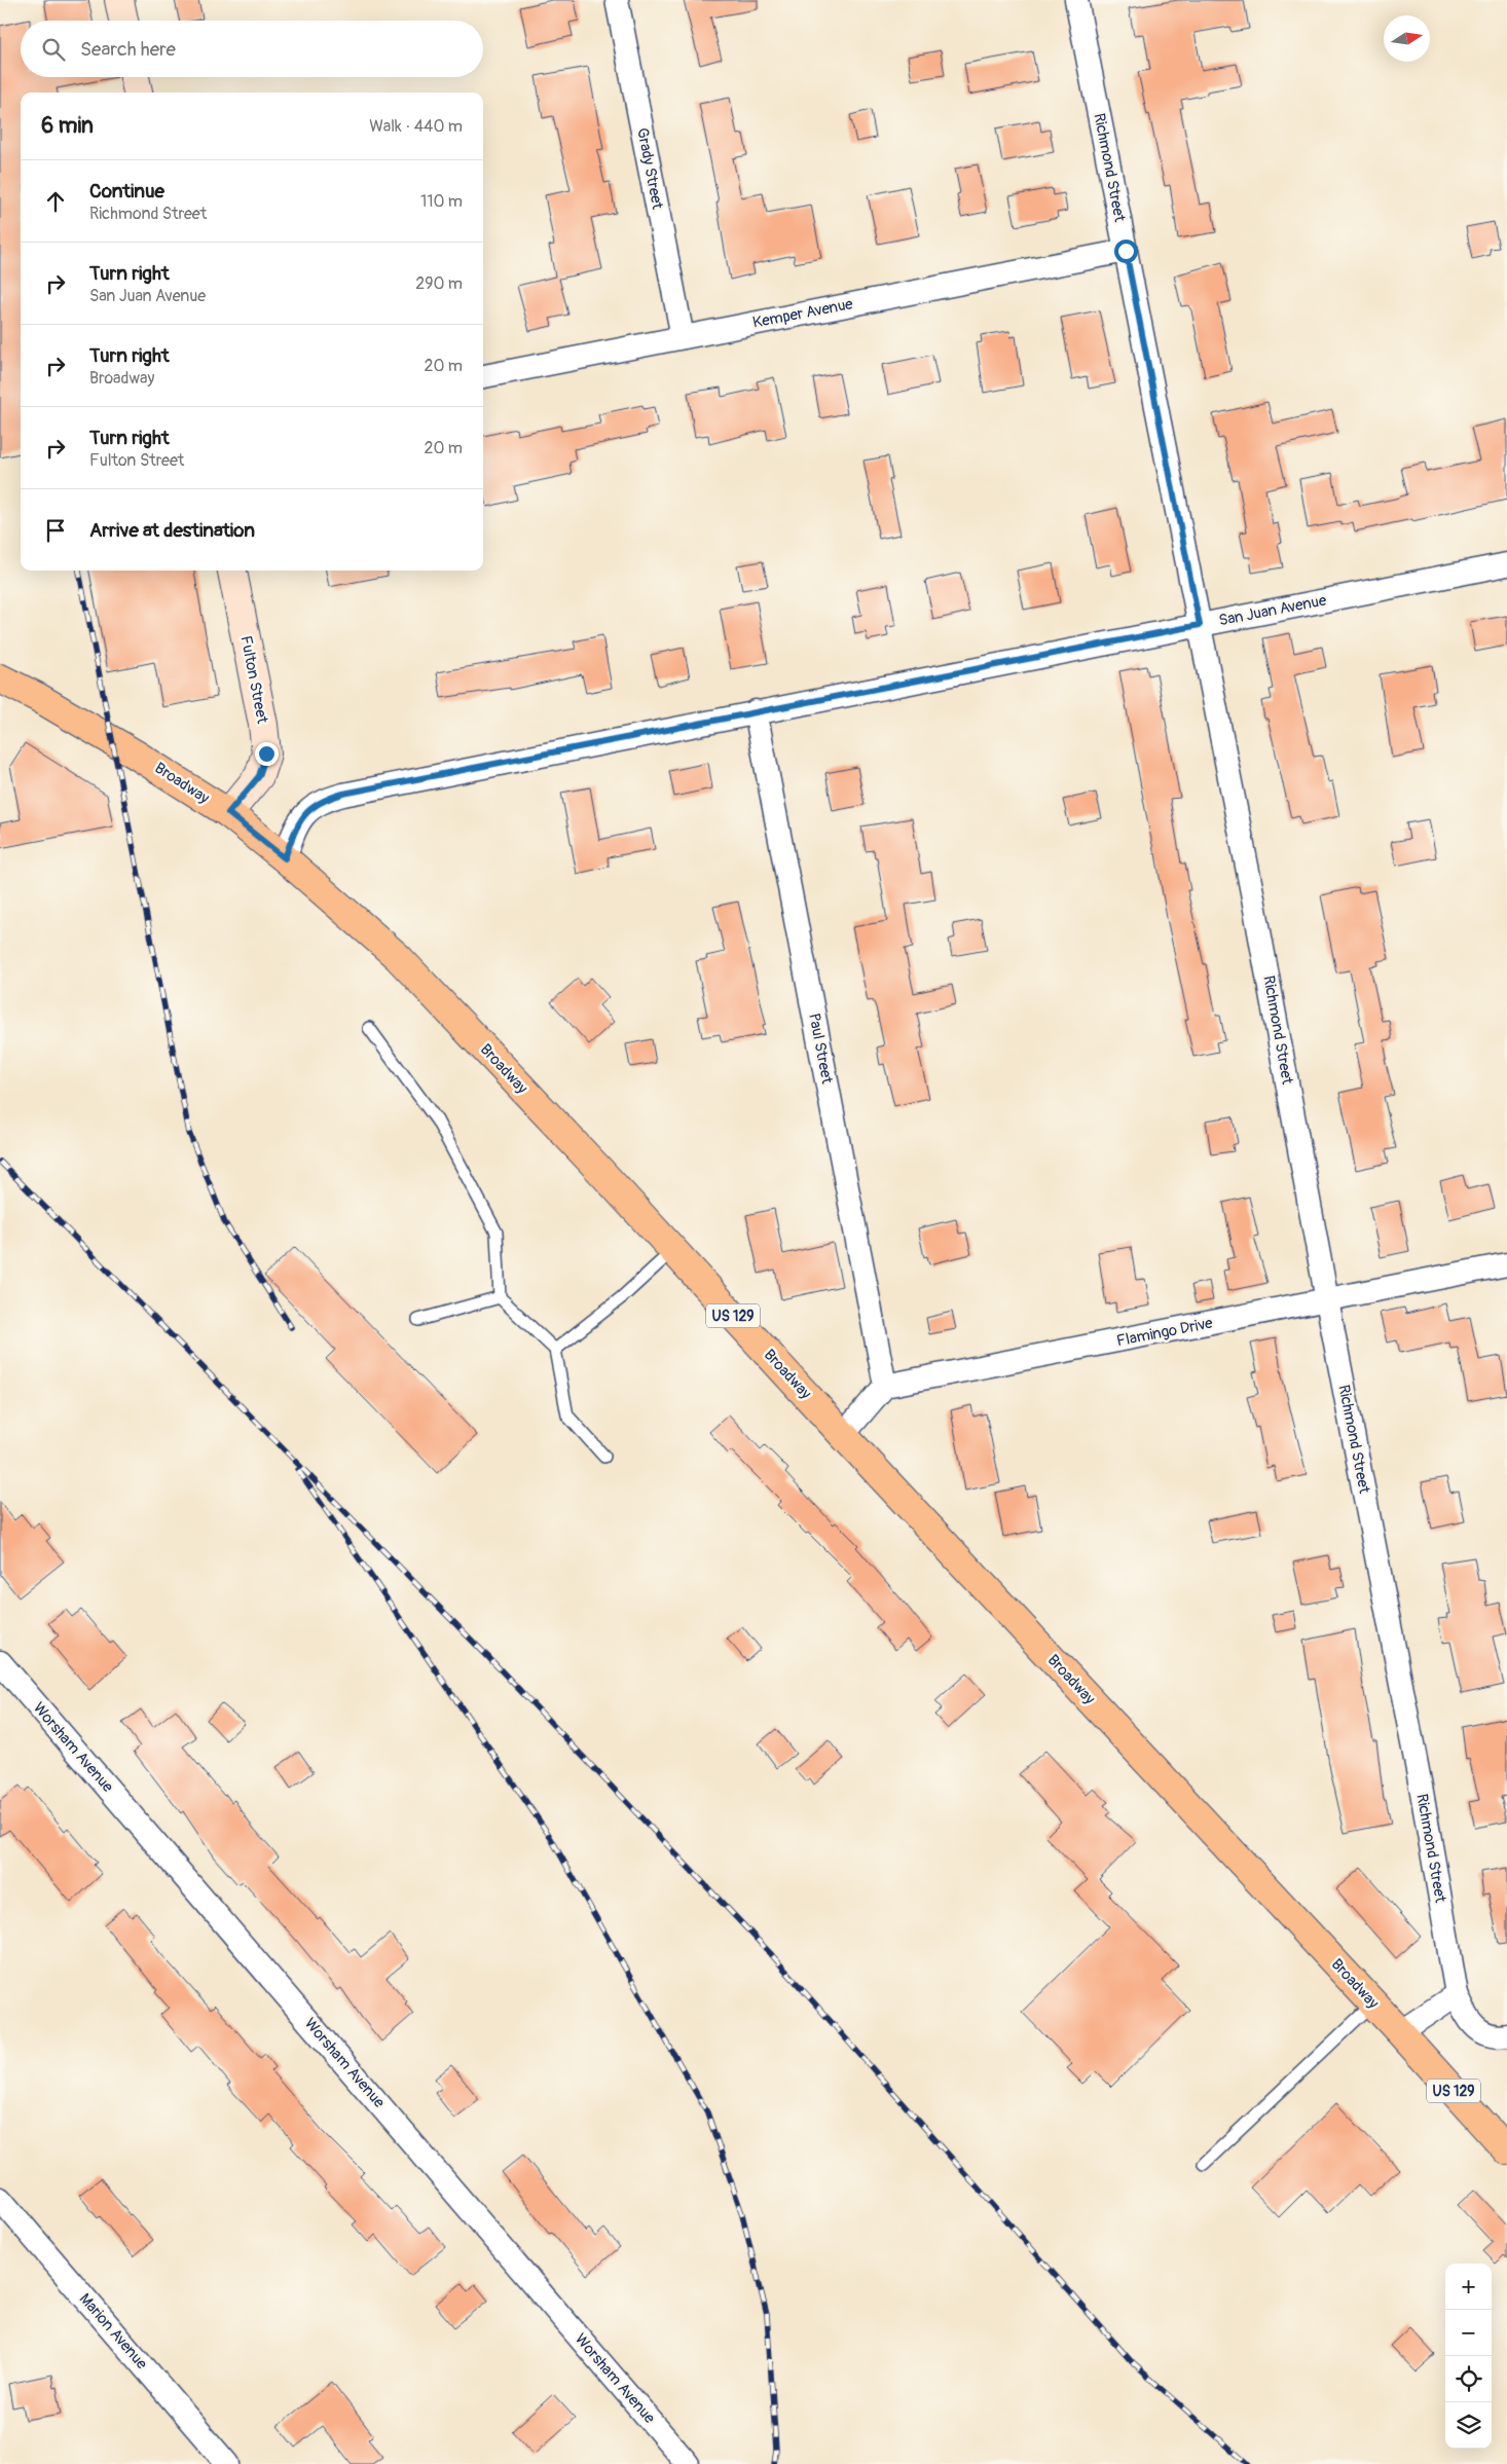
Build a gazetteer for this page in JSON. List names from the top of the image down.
{
  "streets": {
    "main road": ["Broadway", "US 129"],
    "street": [
      "Richmond Street",
      "Grady Street",
      "Kemper Avenue",
      "San Juan Avenue",
      "Fulton Street",
      "Paul Street",
      "Flamingo Drive",
      "Worsham Avenue",
      "Marion Avenue"
    ]
  },
  "crossings": [
    ["Richmond Street", "Kemper Avenue"],
    ["Richmond Street", "San Juan Avenue"],
    ["Richmond Street", "Flamingo Drive"],
    ["Grady Street", "Kemper Avenue"],
    ["San Juan Avenue", "Broadway"],
    ["San Juan Avenue", "Paul Street"],
    ["Fulton Street", "Broadway"],
    ["Paul Street", "Flamingo Drive"]
  ],
  "north": "right",
  "page": {
    "search": "Search here",
    "heading": ["6 min", "Walk · 440 m"],
    "list": [
      ["Continue", "Richmond Street", "110 m"],
      ["Turn right", "San Juan Avenue", "290 m"],
      ["Turn right", "Broadway", "20 m"],
      ["Turn right", "Fulton Street", "20 m"],
      "Arrive at destination"
    ],
    "map_buttons": ["+", "−"]
  }
}
